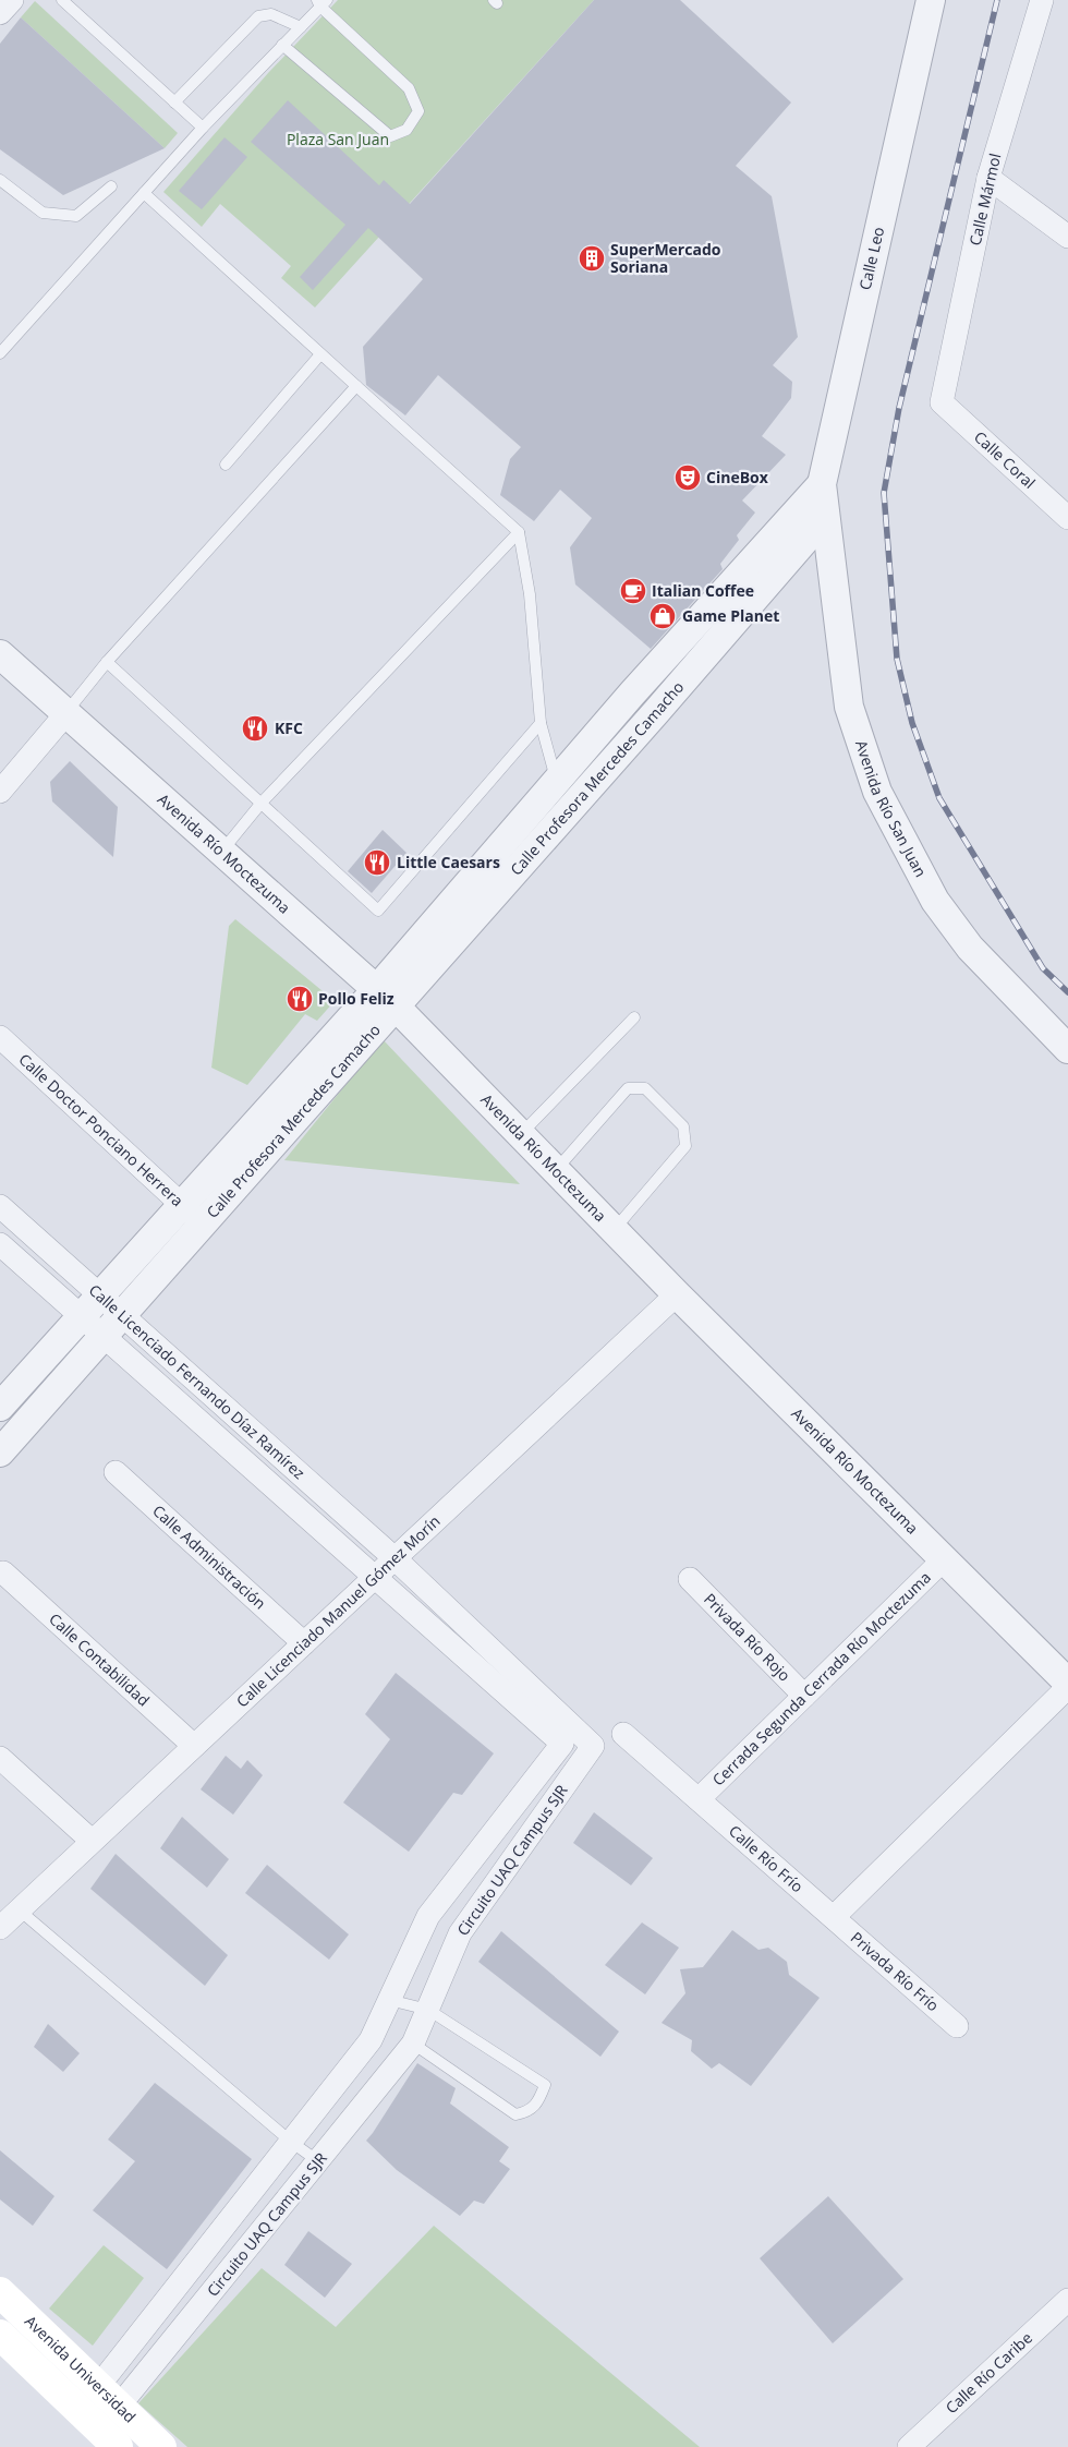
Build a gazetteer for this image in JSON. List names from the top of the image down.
{
  "streets": {
    "main road": ["Avenida Universidad"],
    "street": [
      "Calle Mármol",
      "Calle Leo",
      "Calle Coral",
      "Calle Profesora Mercedes Camacho",
      "Avenida Río San Juan",
      "Avenida Río Moctezuma",
      "Calle Doctor Ponciano Herrera",
      "Calle Licenciado Fernando Díaz Ramírez",
      "Calle Administración",
      "Calle Licenciado Manuel Gómez Morín",
      "Privada Río Rojo",
      "Calle Contabilidad",
      "Cerrada Segunda Cerrada Río Moctezuma",
      "Calle Río Frío",
      "Circuito UAQ Campus SJR",
      "Privada Río Frío",
      "Calle Río Caribe"
    ]
  },
  "crossings": [
    ["Calle Mármol", "Calle Coral"],
    ["Calle Leo", "Calle Profesora Mercedes Camacho"],
    ["Calle Leo", "Avenida Río San Juan"],
    ["Calle Profesora Mercedes Camacho", "Avenida Río San Juan"],
    ["Calle Profesora Mercedes Camacho", "Avenida Río Moctezuma"],
    ["Calle Profesora Mercedes Camacho", "Calle Doctor Ponciano Herrera"],
    ["Calle Profesora Mercedes Camacho", "Calle Licenciado Fernando Díaz Ramírez"],
    ["Avenida Río Moctezuma", "Calle Licenciado Manuel Gómez Morín"],
    ["Avenida Río Moctezuma", "Cerrada Segunda Cerrada Río Moctezuma"],
    ["Calle Licenciado Fernando Díaz Ramírez", "Calle Licenciado Manuel Gómez Morín"],
    ["Calle Licenciado Fernando Díaz Ramírez", "Circuito UAQ Campus SJR"],
    ["Calle Administración", "Calle Licenciado Manuel Gómez Morín"],
    ["Calle Licenciado Manuel Gómez Morín", "Calle Contabilidad"],
    ["Calle Licenciado Manuel Gómez Morín", "Circuito UAQ Campus SJR"],
    ["Privada Río Rojo", "Cerrada Segunda Cerrada Río Moctezuma"],
    ["Cerrada Segunda Cerrada Río Moctezuma", "Calle Río Frío"],
    ["Calle Río Frío", "Privada Río Frío"],
    ["Circuito UAQ Campus SJR", "Avenida Universidad"]
  ],
  "parks": ["Plaza San Juan"],
  "places": {
    "building": ["SuperMercado Soriana"],
    "theatre": ["CineBox"],
    "cafe": ["Italian Coffee"],
    "shop": ["Game Planet"],
    "restaurant": ["KFC", "Little Caesars", "Pollo Feliz"]
  }
}
